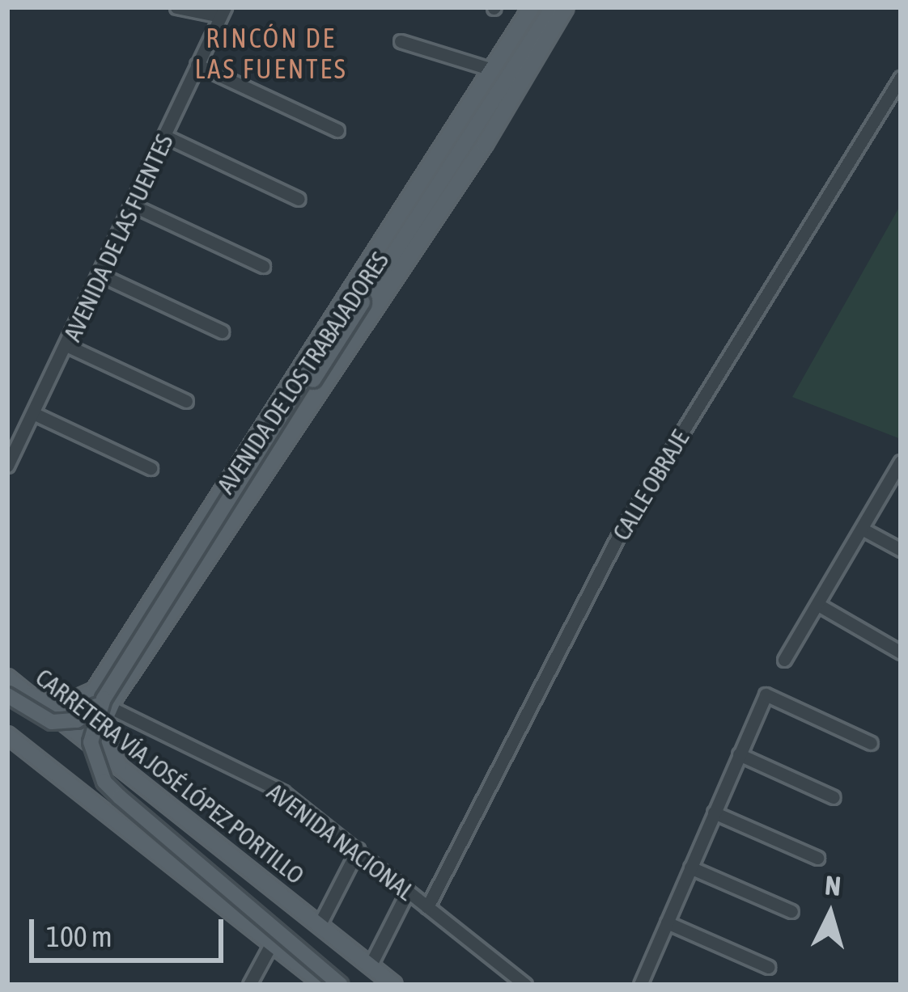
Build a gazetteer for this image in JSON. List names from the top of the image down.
{
  "streets": {
    "main road": ["AVENIDA DE LOS TRABAJADORES", "CARRETERA VÍA JOSÉ LÓPEZ PORTILLO"],
    "street": ["AVENIDA DE LAS FUENTES", "CALLE OBRAJE", "AVENIDA NACIONAL"]
  },
  "crossings": [
    ["AVENIDA DE LOS TRABAJADORES", "AVENIDA NACIONAL"],
    ["CALLE OBRAJE", "AVENIDA NACIONAL"]
  ],
  "districts": ["RINCÓN DE LAS FUENTES"],
  "scale_bar": "100 m",
  "north": "top"
}
